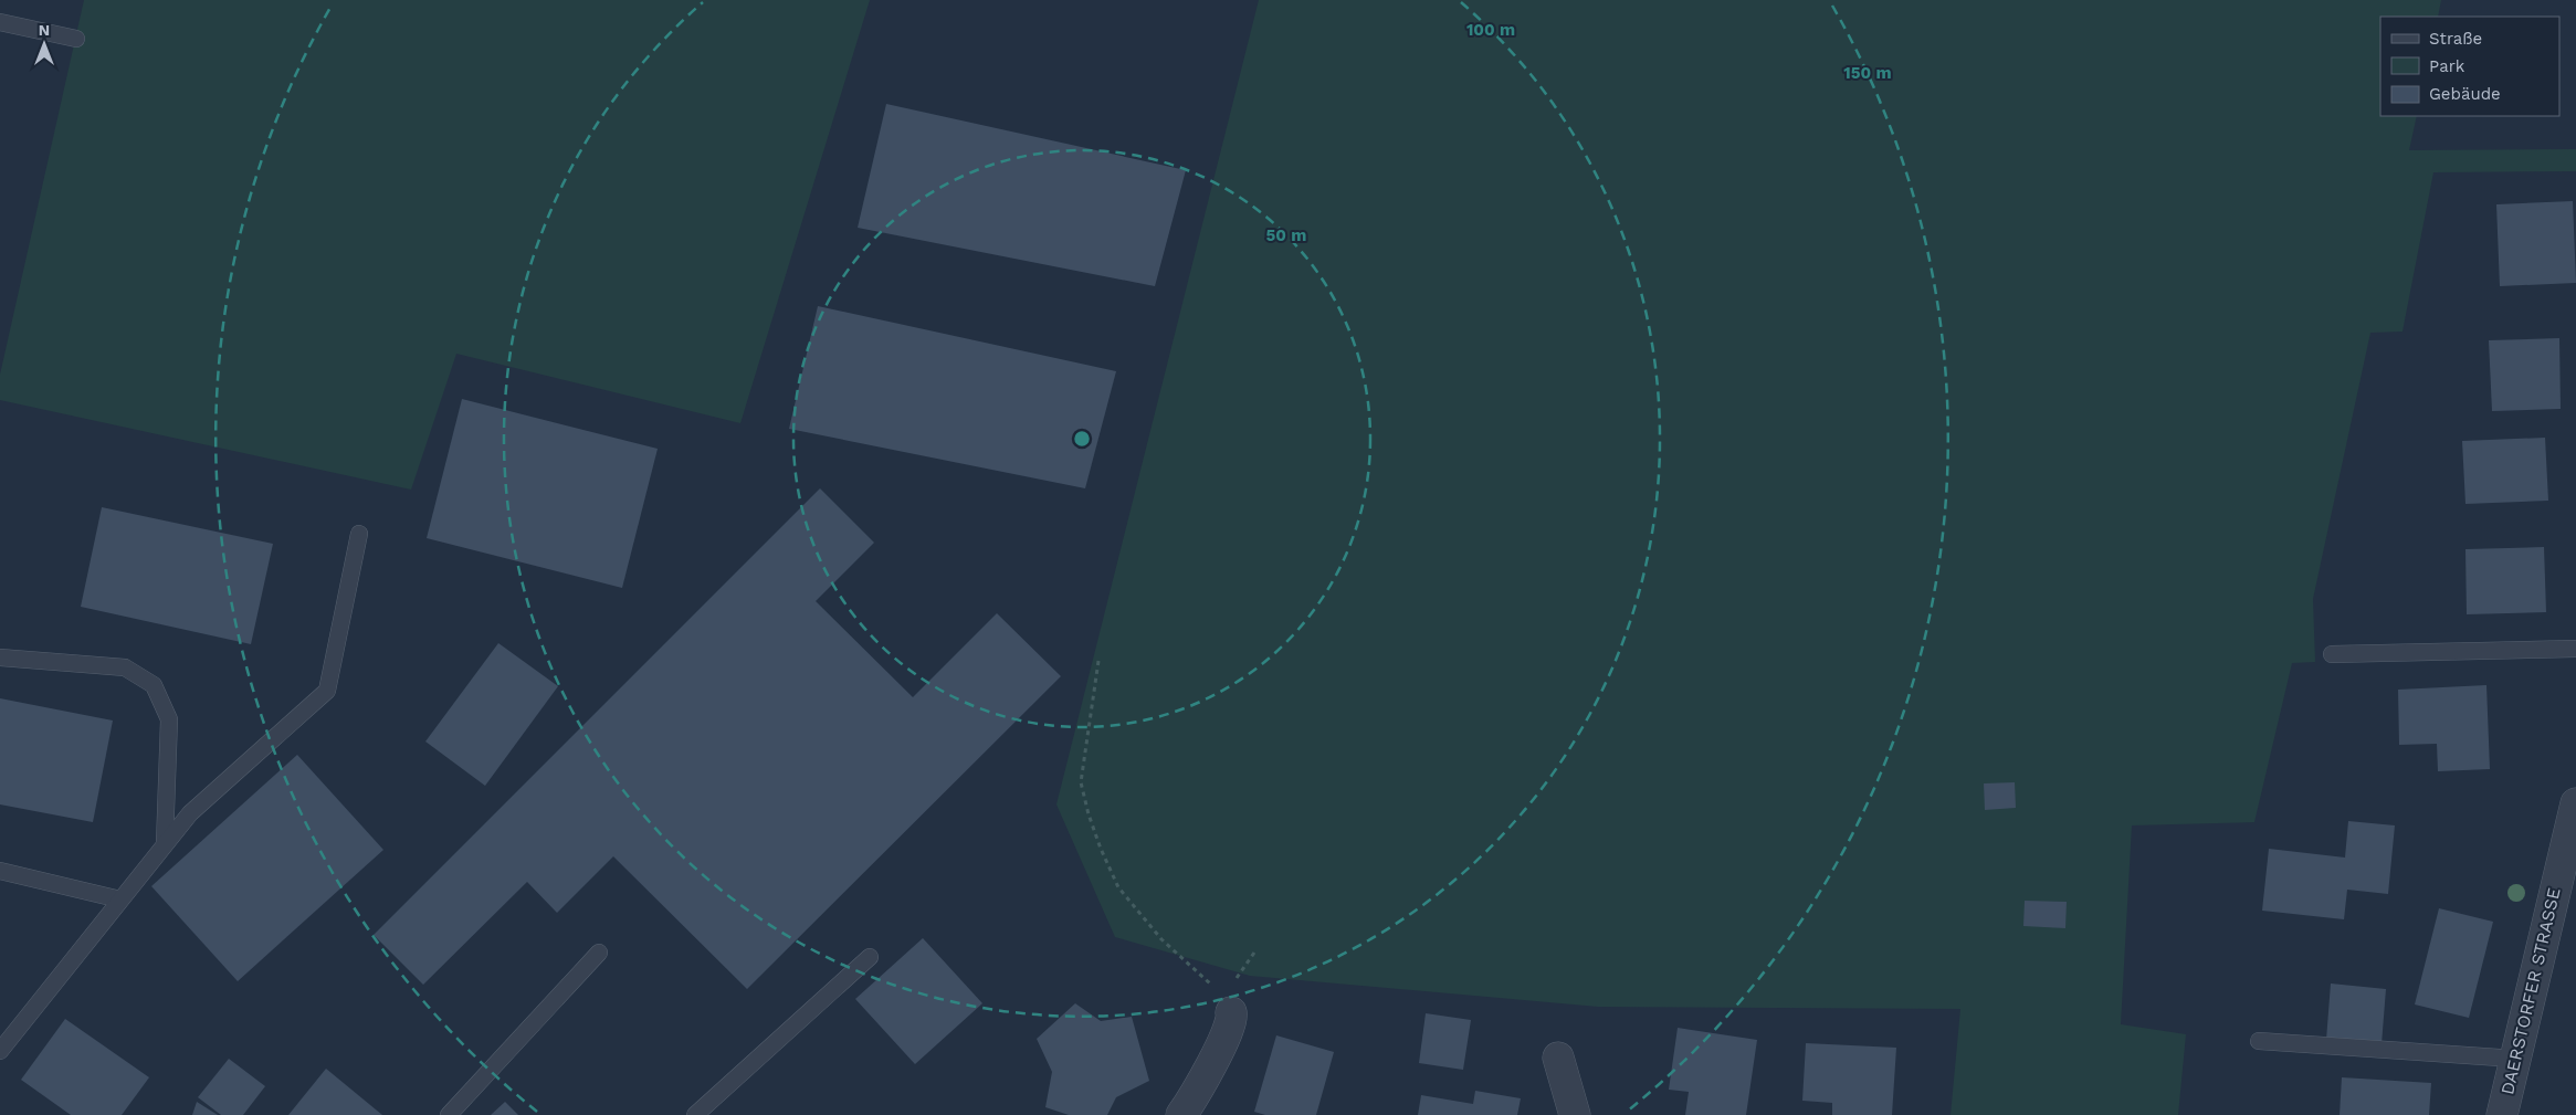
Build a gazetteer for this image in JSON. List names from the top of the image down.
{
  "streets": {
    "street": ["DAERSTORFER STRASSE"]
  },
  "legend": ["Straße", "Park", "Gebäude"],
  "north": "top",
  "rings": ["100 m", "150 m", "50 m"]
}
